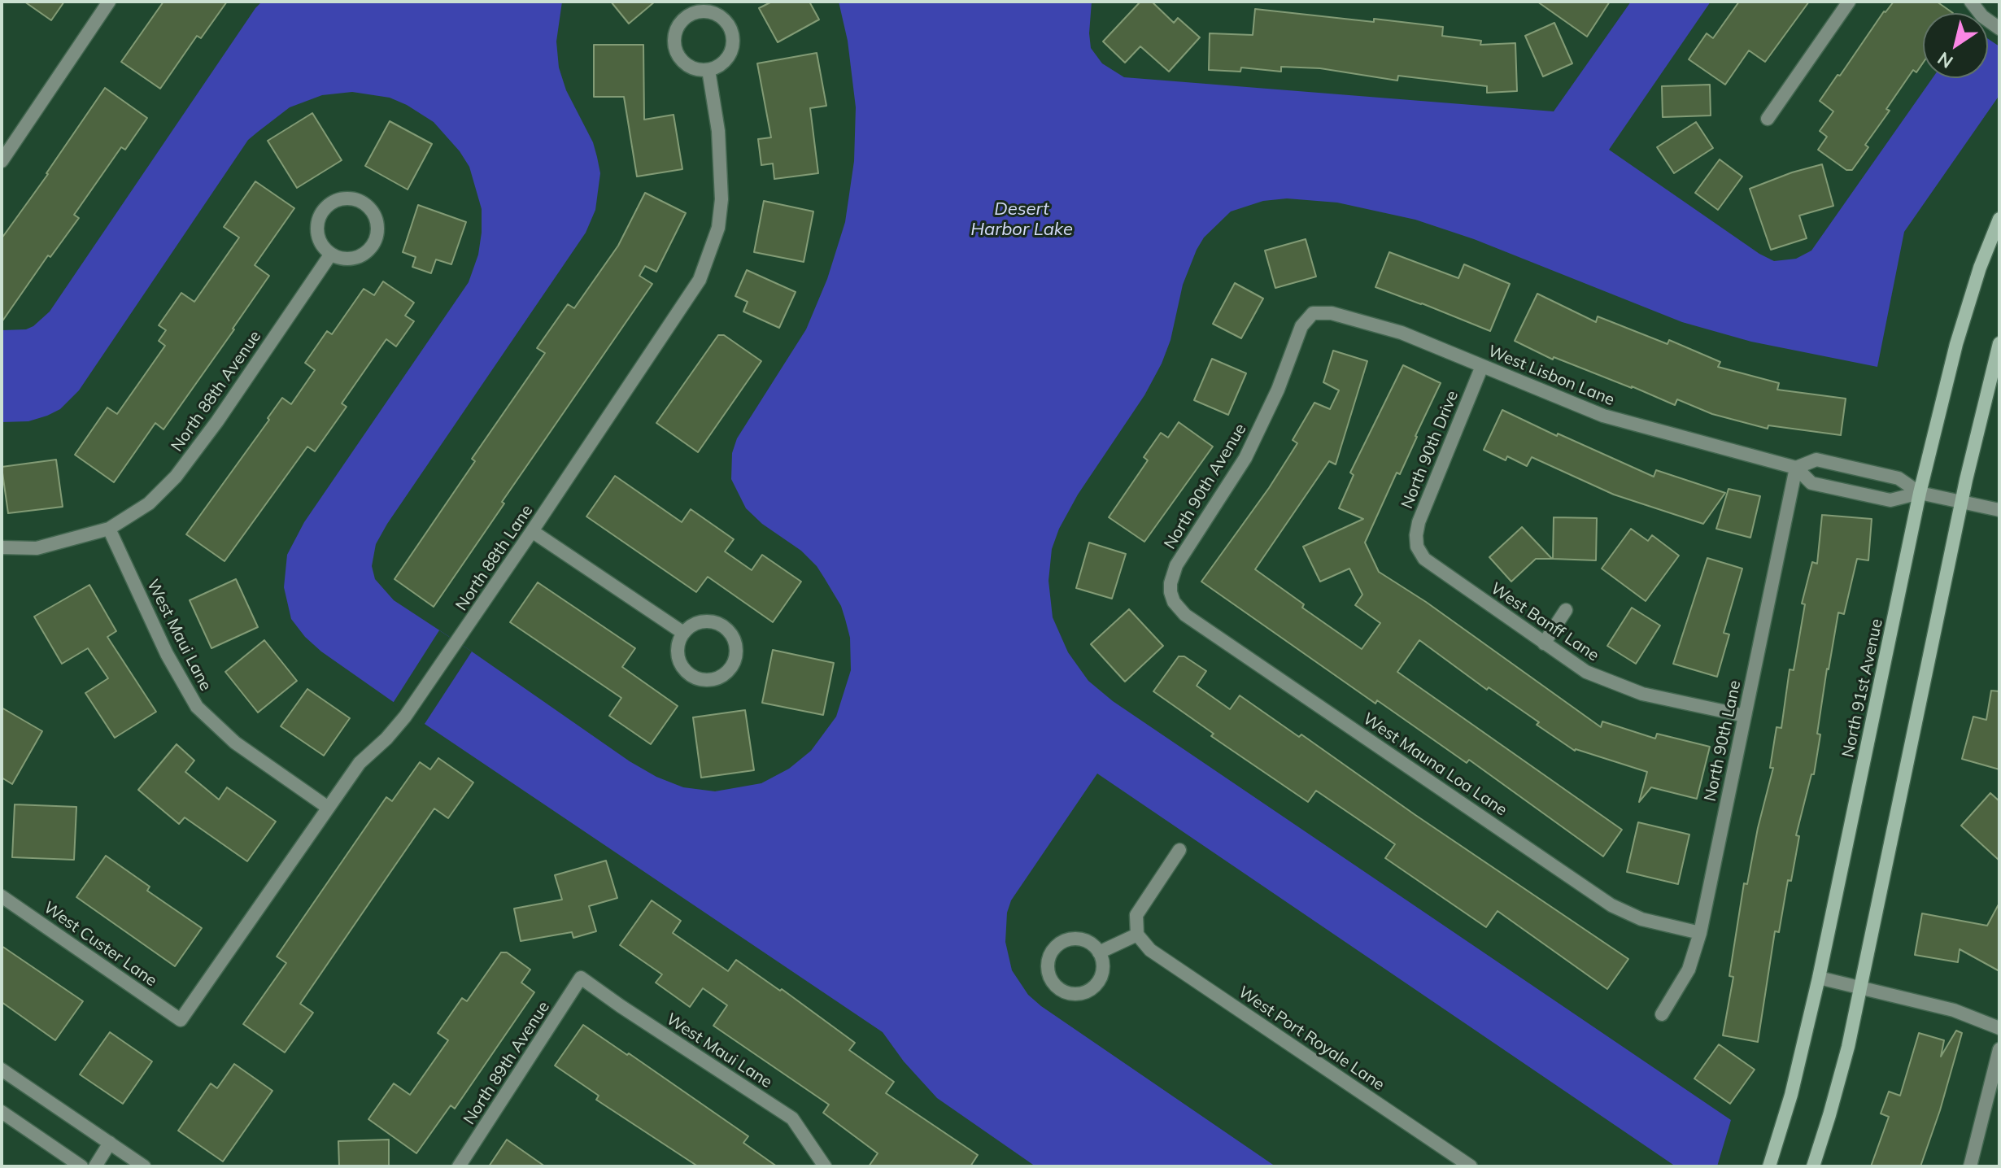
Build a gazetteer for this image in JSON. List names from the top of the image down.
{
  "streets": {
    "main road": ["North 91st Avenue"],
    "street": [
      "West Lisbon Lane",
      "North 88th Avenue",
      "North 90th Drive",
      "North 90th Avenue",
      "North 88th Lane",
      "West Banff Lane",
      "West Maui Lane",
      "North 90th Lane",
      "West Mauna Loa Lane",
      "West Custer Lane",
      "West Port Royale Lane",
      "North 89th Avenue"
    ]
  },
  "crossings": [
    ["West Lisbon Lane", "North 90th Drive"],
    ["West Lisbon Lane", "North 90th Avenue"],
    ["West Lisbon Lane", "North 91st Avenue"],
    ["West Lisbon Lane", "North 90th Lane"],
    ["North 88th Avenue", "West Maui Lane"],
    ["North 90th Drive", "West Banff Lane"],
    ["North 90th Avenue", "West Mauna Loa Lane"],
    ["North 88th Lane", "West Maui Lane"],
    ["North 88th Lane", "West Custer Lane"],
    ["West Banff Lane", "North 90th Lane"],
    ["West Maui Lane", "North 89th Avenue"],
    ["North 90th Lane", "West Mauna Loa Lane"]
  ],
  "water": ["Desert Harbor Lake"],
  "north": "bottom left"
}
